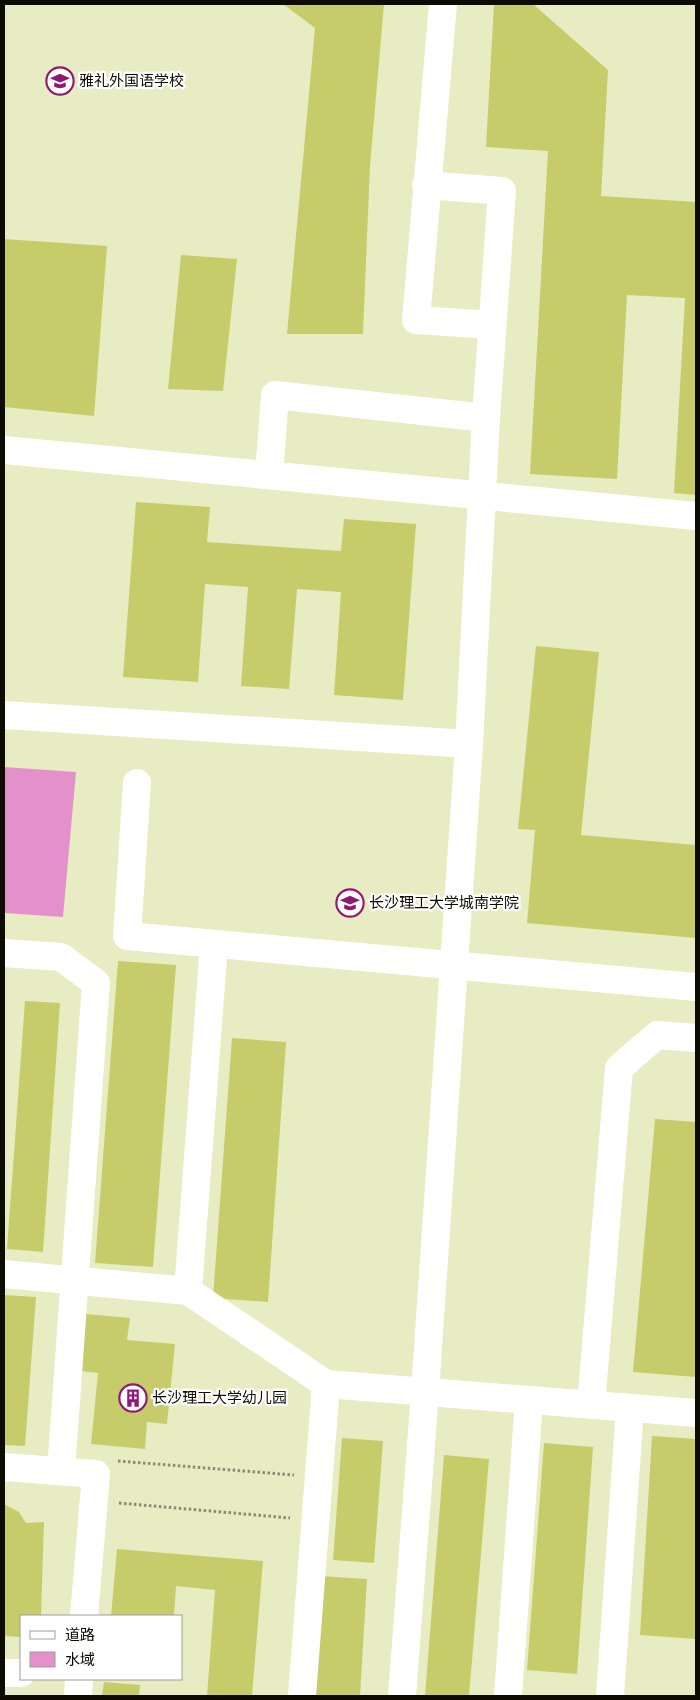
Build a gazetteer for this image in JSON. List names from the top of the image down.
{
  "places": {
    "school or university": ["雅礼外国语学校", "长沙理工大学城南学院"],
    "building": ["长沙理工大学幼儿园"]
  },
  "legend": ["道路", "水域"]
}
